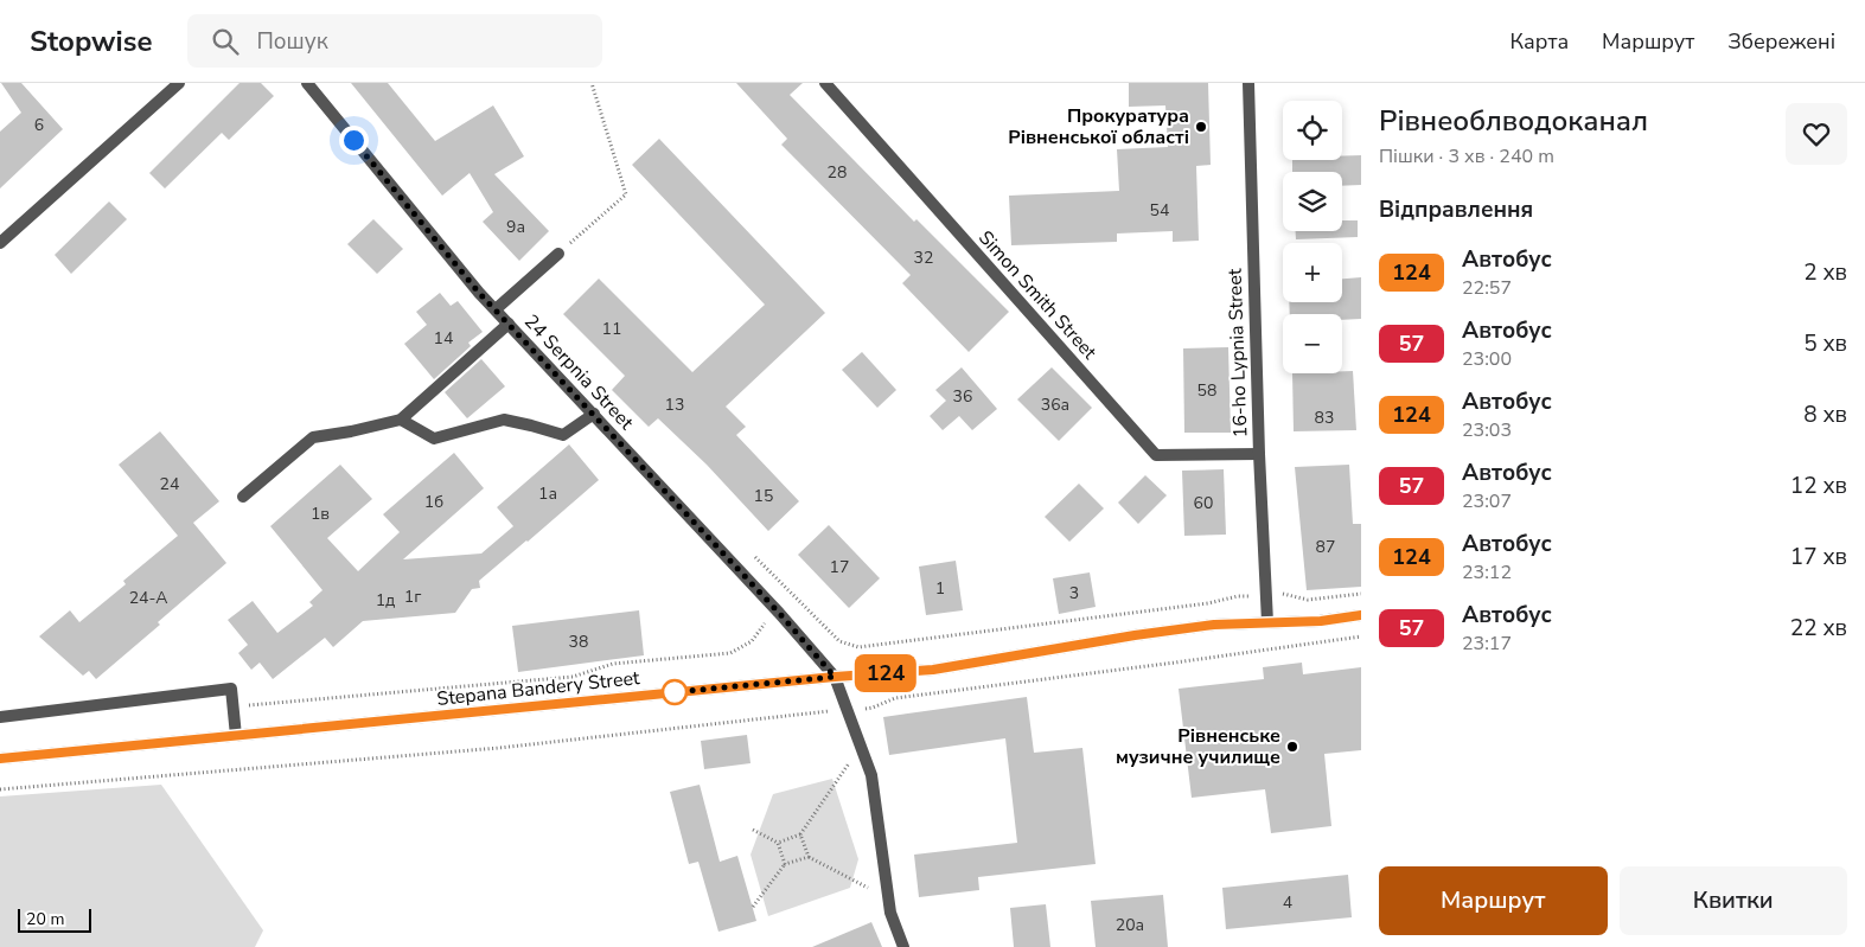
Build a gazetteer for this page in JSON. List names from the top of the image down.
{
  "streets": {
    "main road": ["Stepana Bandery Street"],
    "street": ["Simon Smith Street", "16-ho Lypnia Street", "24 Serpnia Street"]
  },
  "crossings": [
    ["Simon Smith Street", "16-ho Lypnia Street"],
    ["16-ho Lypnia Street", "Stepana Bandery Street"],
    ["24 Serpnia Street", "Stepana Bandery Street"]
  ],
  "places": ["Прокуратура Рівненської області", "Рівненське музичне училище"],
  "lines": ["bus line 124"],
  "house_numbers": [
    "6",
    "28",
    "54",
    "9а",
    "32",
    "11",
    "14",
    "58",
    "36",
    "13",
    "36а",
    "83",
    "24",
    "1а",
    "15",
    "1б",
    "60",
    "1в",
    "87",
    "17",
    "1",
    "3",
    "1г",
    "24-А",
    "1д",
    "38",
    "4",
    "20а"
  ],
  "scale_bar": "20 m",
  "page": {
    "header": "Stopwise",
    "search": "Пошук",
    "nav": ["Карта", "Маршрут", "Збережені"],
    "on_map": "124",
    "heading": [
      ["Рівнеоблводоканал", "Пішки · 3 хв · 240 m"],
      "Відправлення"
    ],
    "map_buttons": ["+", "−"],
    "list": [
      {
        "mark": "124",
        "name": "Автобус",
        "note": "22:57",
        "value": "2 хв"
      },
      {
        "mark": "57",
        "name": "Автобус",
        "note": "23:00",
        "value": "5 хв"
      },
      {
        "mark": "124",
        "name": "Автобус",
        "note": "23:03",
        "value": "8 хв"
      },
      {
        "mark": "57",
        "name": "Автобус",
        "note": "23:07",
        "value": "12 хв"
      },
      {
        "mark": "124",
        "name": "Автобус",
        "note": "23:12",
        "value": "17 хв"
      },
      {
        "mark": "57",
        "name": "Автобус",
        "note": "23:17",
        "value": "22 хв"
      }
    ],
    "buttons": ["Маршрут", "Квитки"],
    "scale": "20 m"
  }
}
